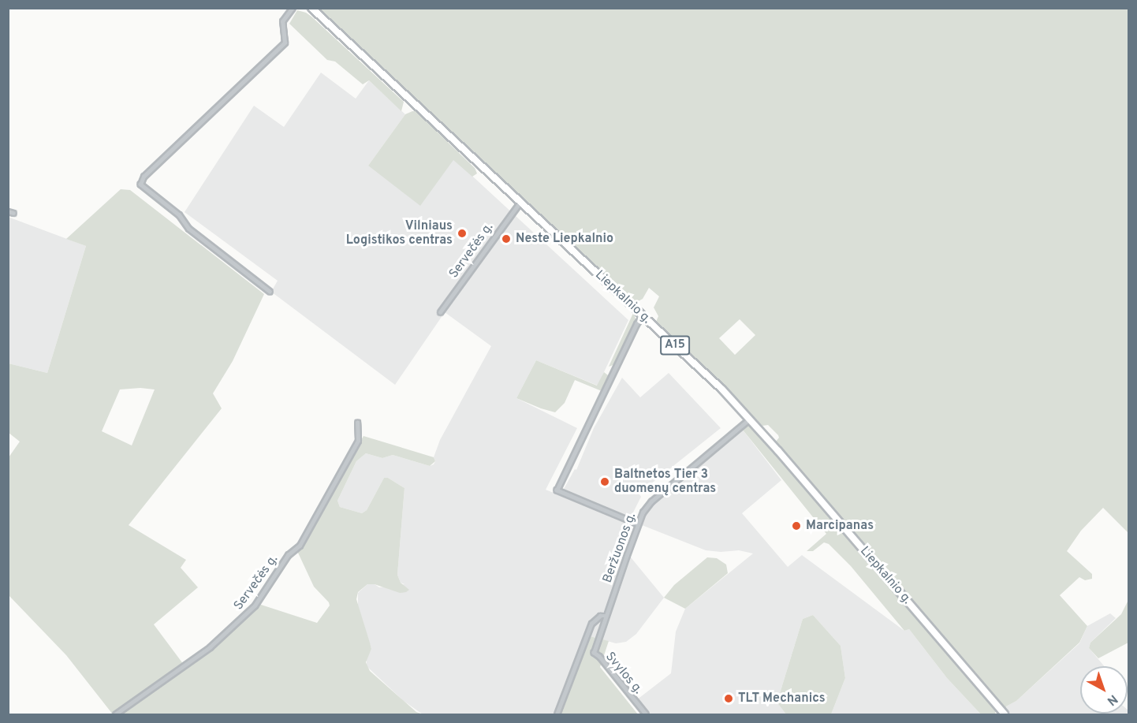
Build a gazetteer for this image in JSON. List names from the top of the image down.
{
  "streets": {
    "highway": ["Liepkalnio g.", "A15"],
    "street": ["Servečės g.", "Beržuonos g.", "Svylos g."]
  },
  "crossings": [
    ["Servečės g.", "Liepkalnio g."],
    ["Liepkalnio g.", "Beržuonos g."],
    ["Beržuonos g.", "Svylos g."]
  ],
  "places": [
    "Vilniaus Logistikos centras",
    "Neste Liepkalnio",
    "Baltnetos Tier 3 duomenų centras",
    "Marcipanas",
    "TLT Mechanics"
  ],
  "north": "bottom right"
}
